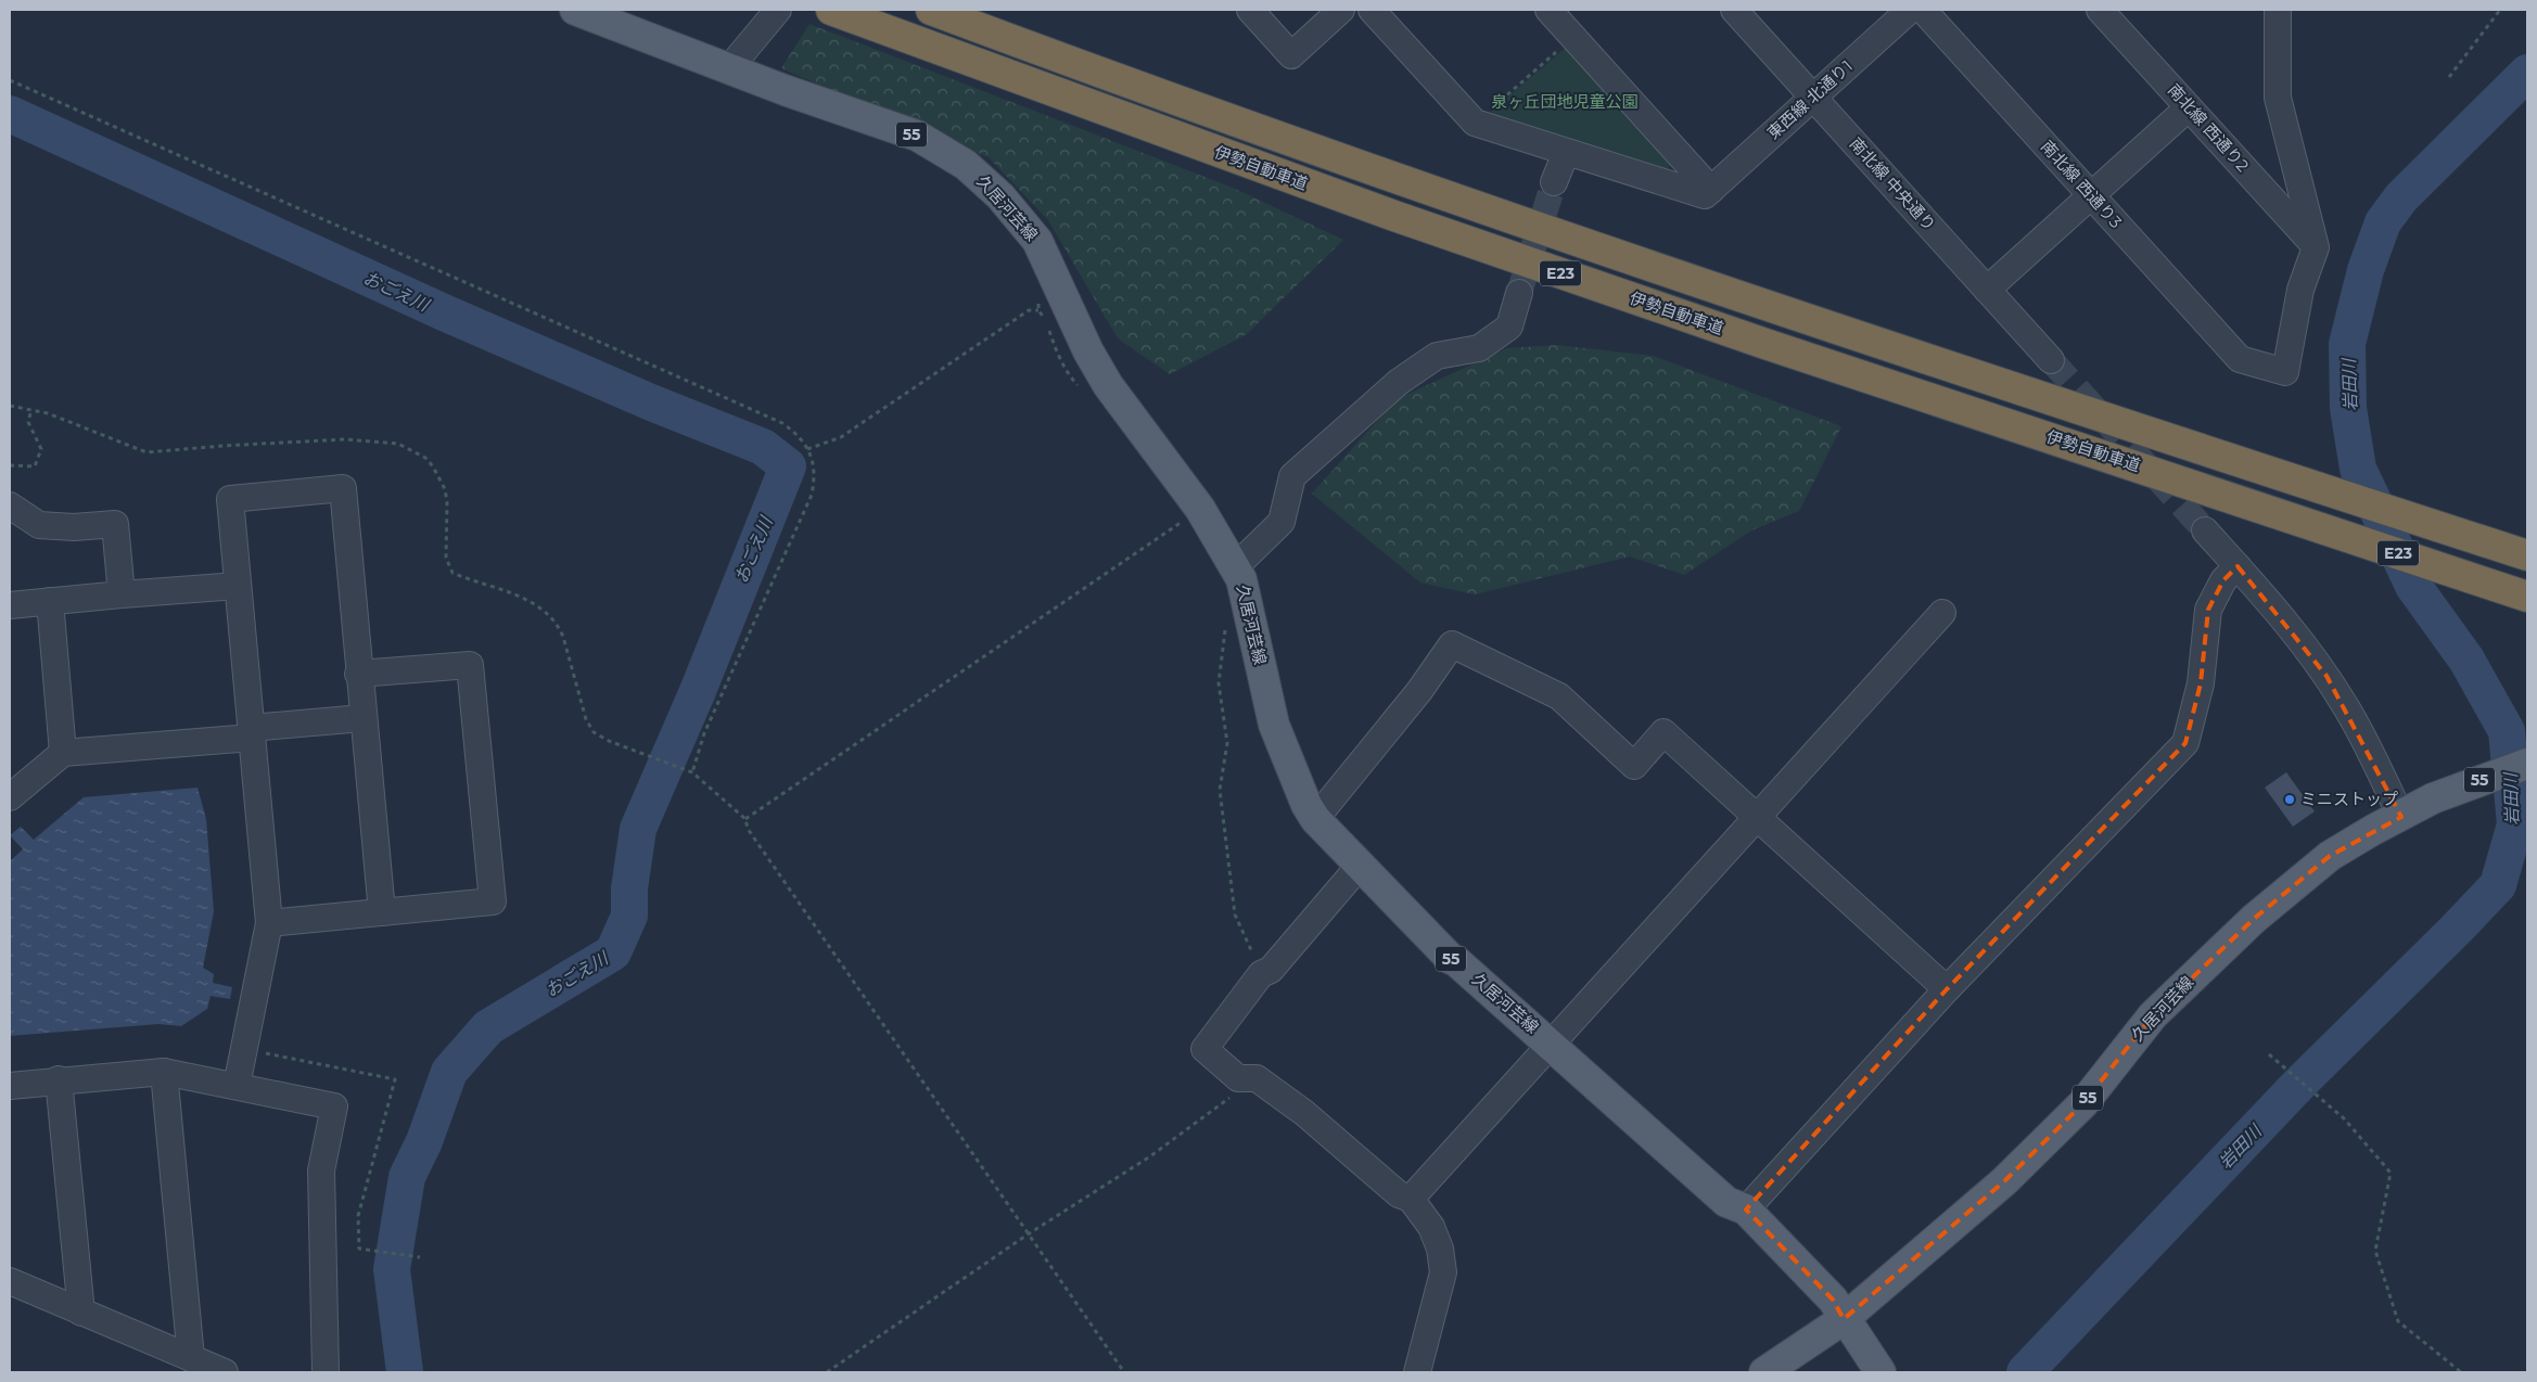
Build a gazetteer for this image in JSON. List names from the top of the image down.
{
  "streets": {
    "highway": ["伊勢自動車道", "E23"],
    "main road": ["55", "久居河芸線"],
    "street": [
      "東西線 北通り1",
      "南北線 西通り2",
      "南北線 中央通り",
      "南北線 西通り3"
    ]
  },
  "crossings": [
    ["東西線 北通り1", "南北線 中央通り"],
    ["南北線 西通り2", "南北線 西通り3"]
  ],
  "water": ["おごえ川", "岩田川"],
  "parks": ["泉ヶ丘団地児童公園"],
  "places": ["ミニストップ"]
}
